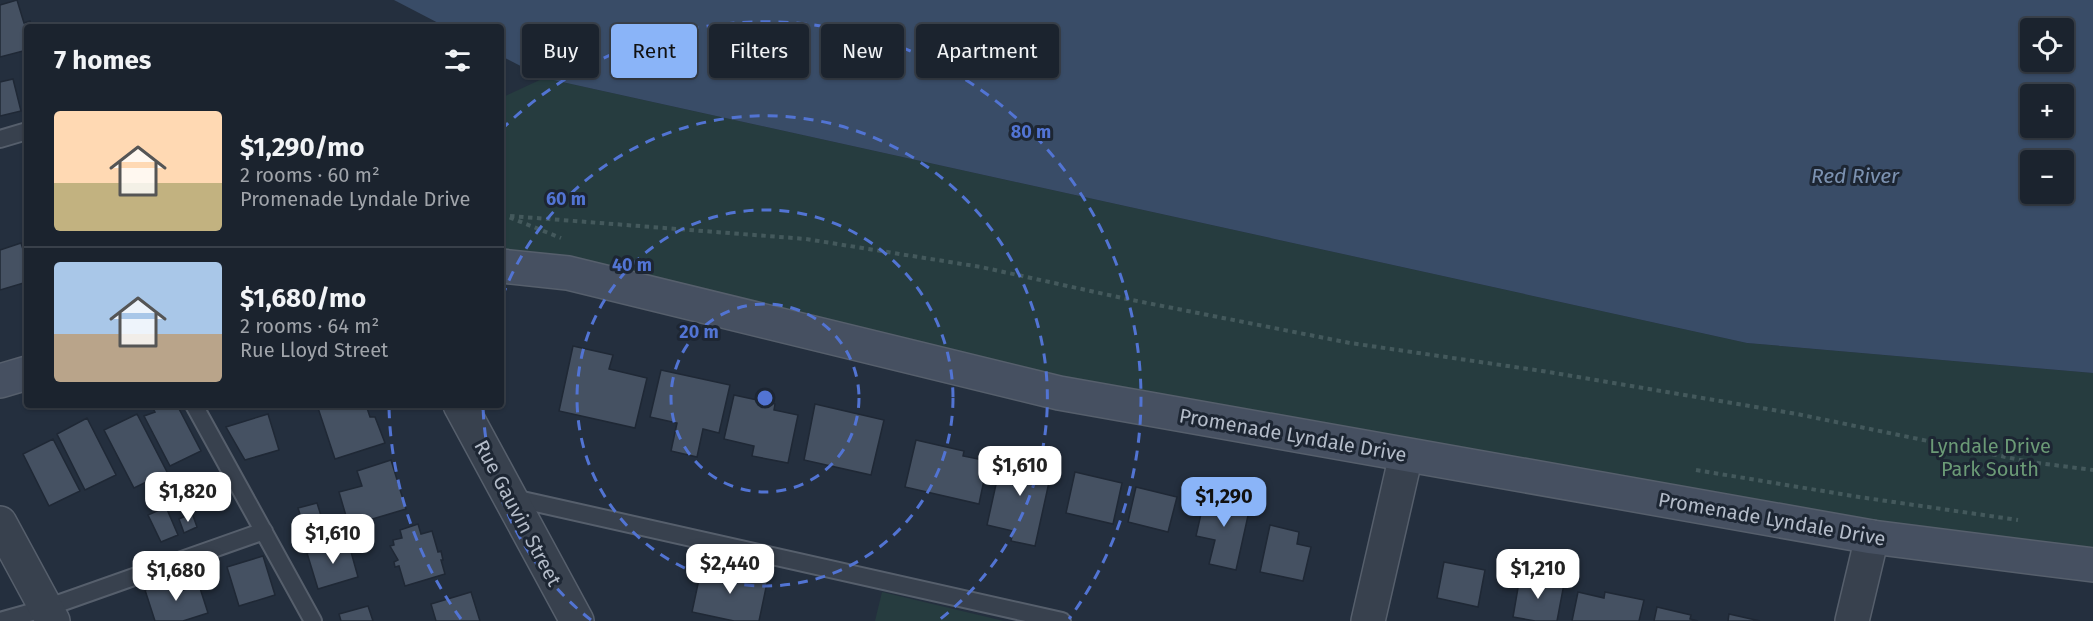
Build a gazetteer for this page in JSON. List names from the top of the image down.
{
  "streets": {
    "street": ["Promenade Lyndale Drive", "Rue Gauvin Street"]
  },
  "water": ["Red River"],
  "parks": ["Lyndale Drive Park South"],
  "page": {
    "map_buttons": ["+", "−"],
    "chip": [
      "Buy",
      "Rent",
      "Filters",
      "New",
      "Apartment"
    ],
    "heading": "7 homes",
    "list": [
      {
        "name": "$1,290/mo",
        "note": "2 rooms · 60 m² · Promenade Lyndale Drive"
      },
      {
        "name": "$1,680/mo",
        "note": "2 rooms · 64 m² · Rue Lloyd Street"
      }
    ],
    "price": [
      "$1,610",
      "$1,820",
      "$1,290",
      "$1,610",
      "$2,440",
      "$1,210",
      "$1,680"
    ]
  },
  "rings": [
    "80 m",
    "60 m",
    "40 m",
    "20 m"
  ]
}
